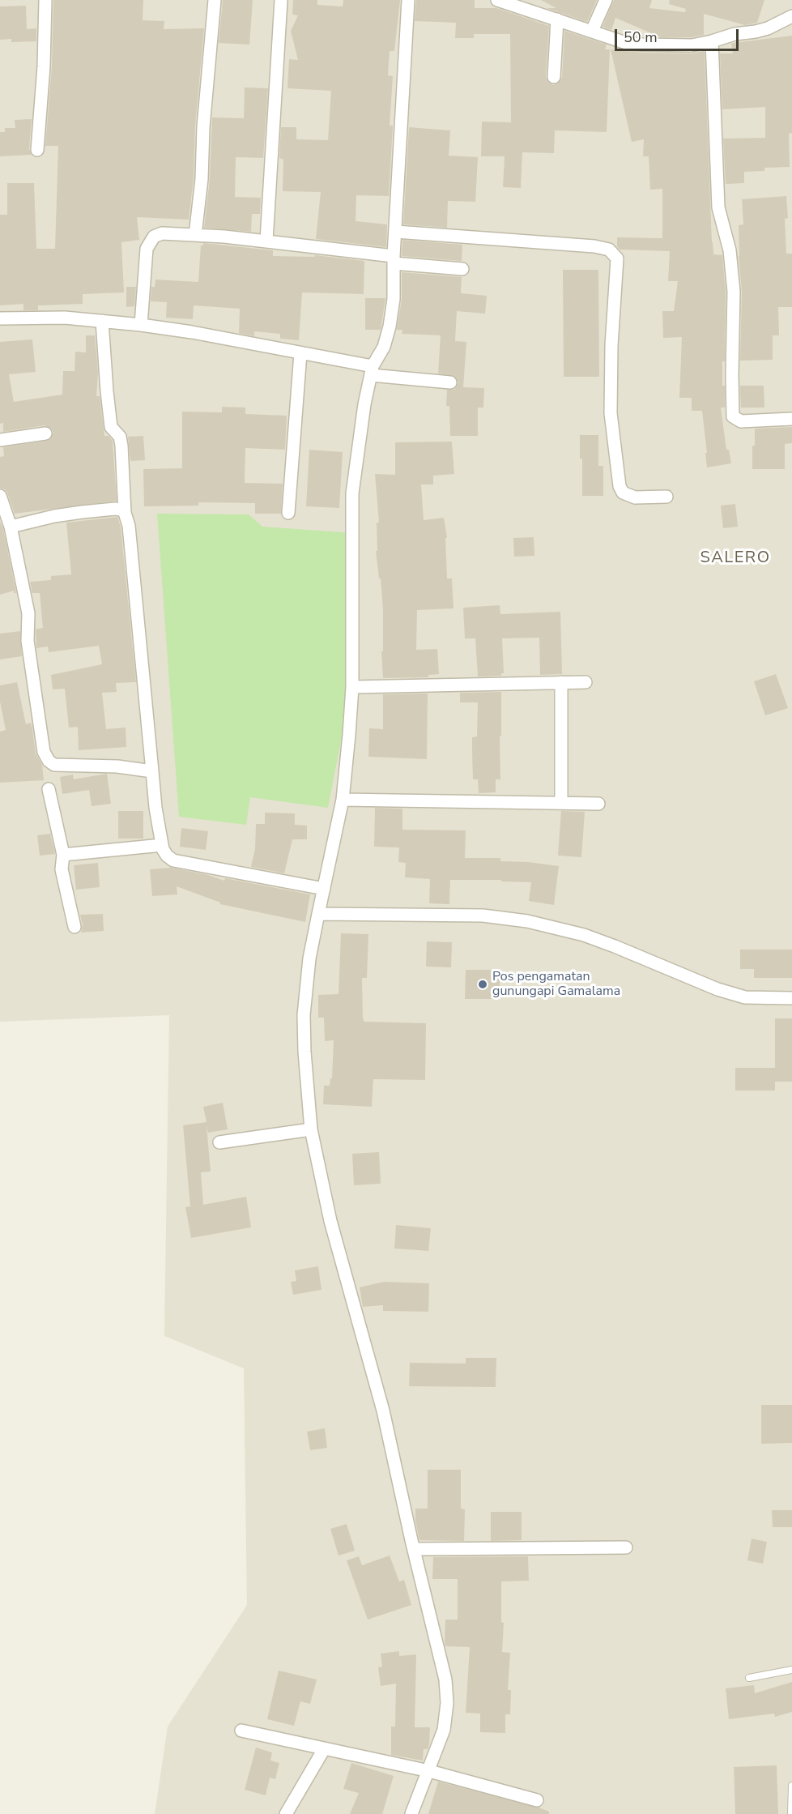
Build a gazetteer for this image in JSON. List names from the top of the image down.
{
  "districts": ["SALERO"],
  "places": ["Pos pengamatan gunungapi Gamalama"],
  "scale_bar": "50 m"
}
